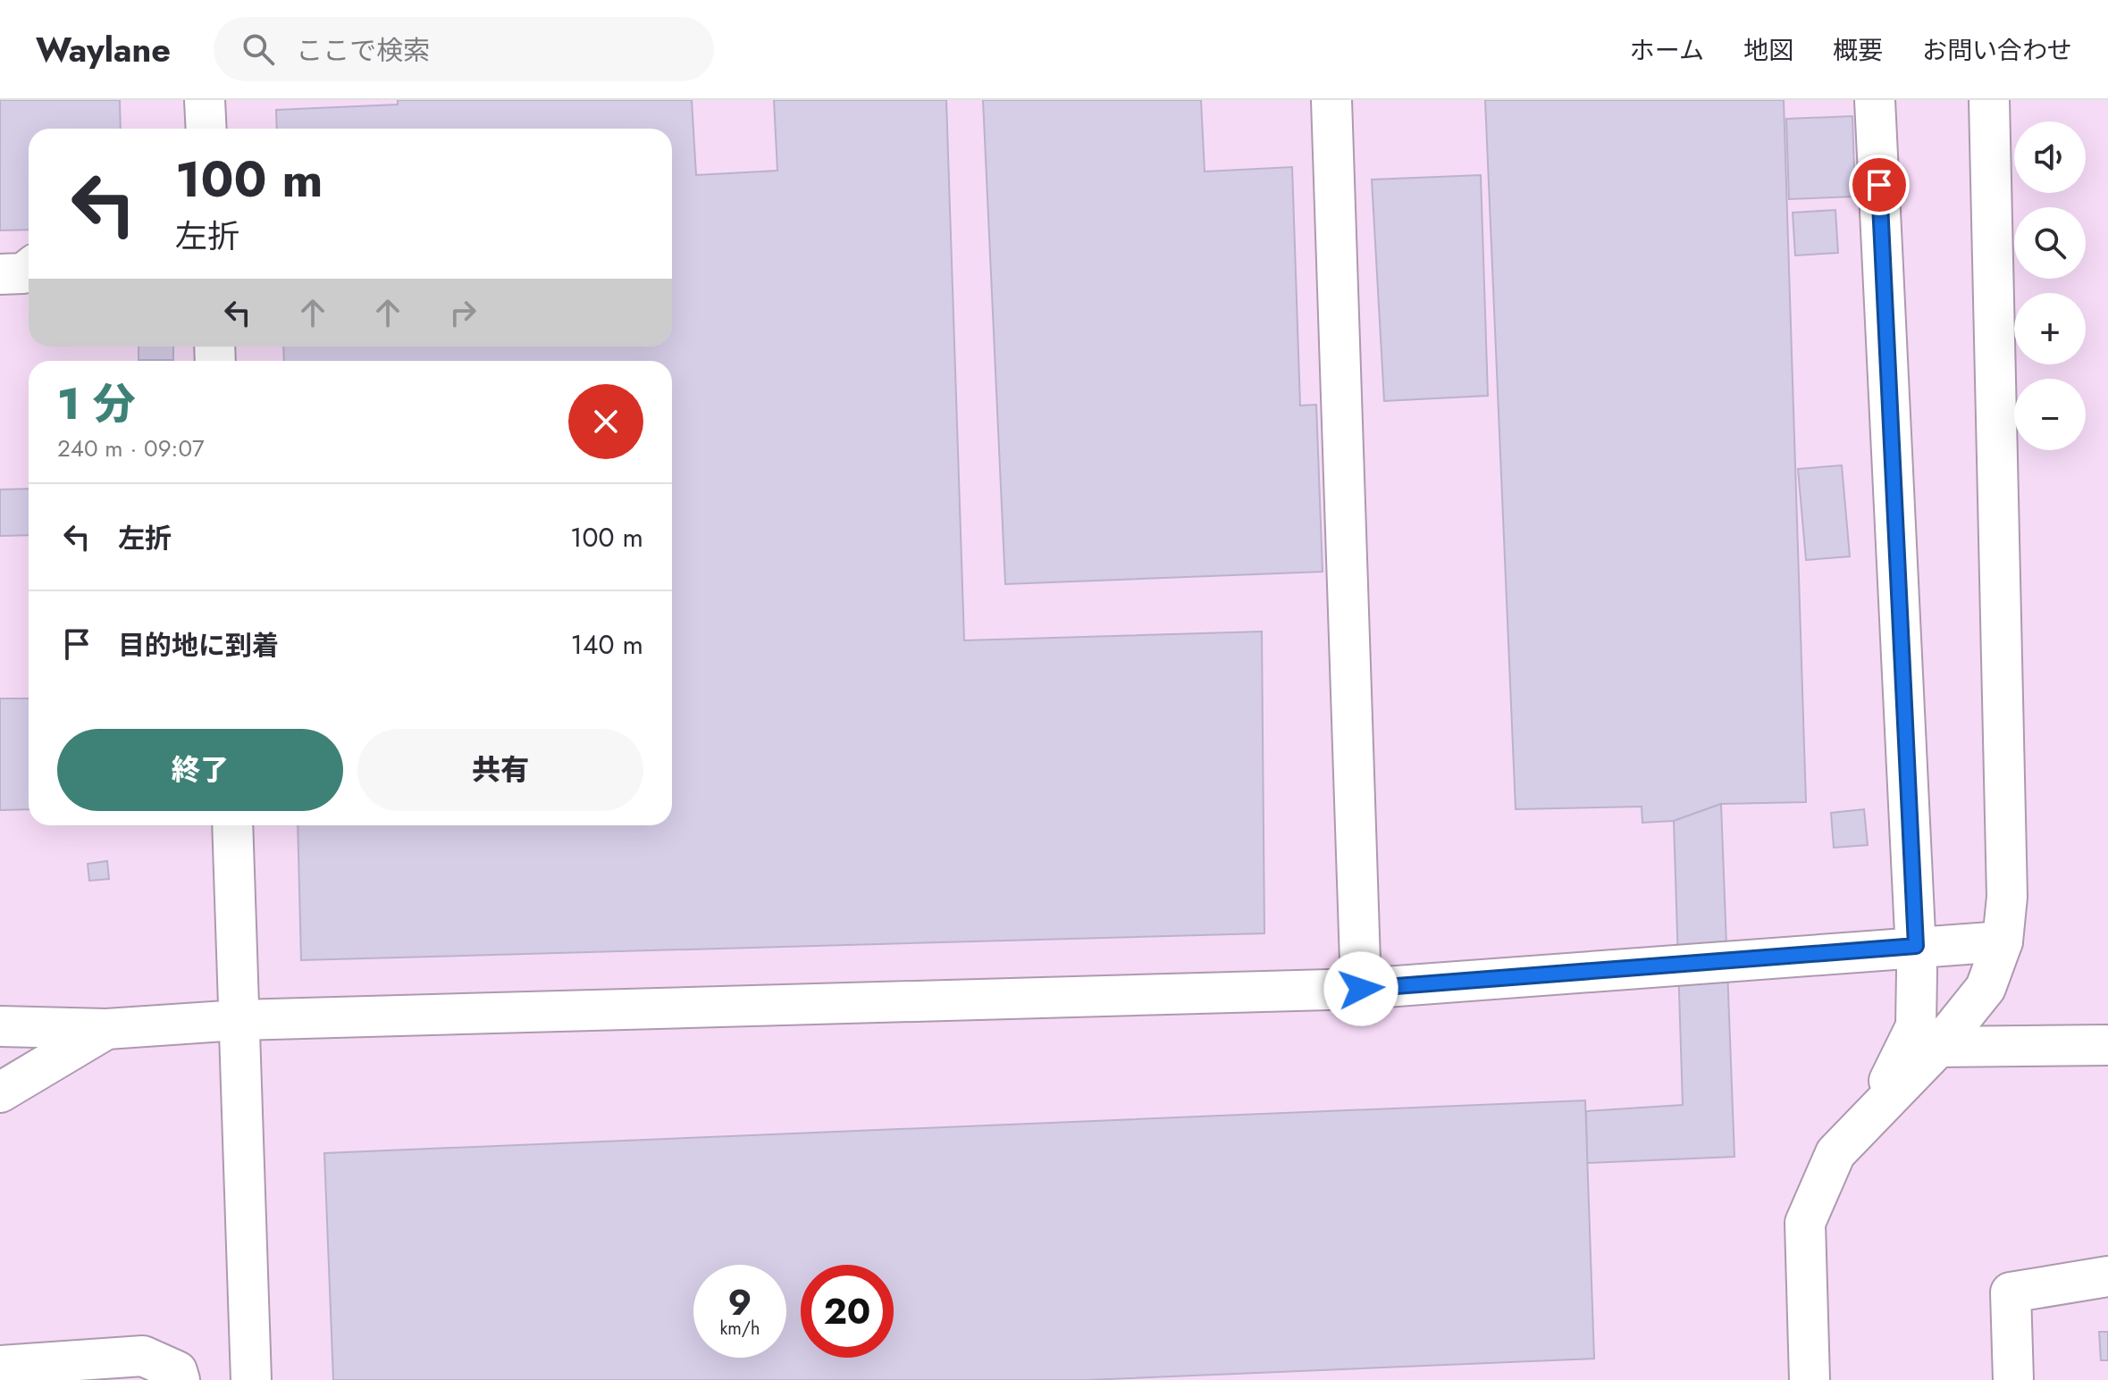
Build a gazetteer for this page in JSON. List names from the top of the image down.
{
  "page": {
    "header": "Waylane",
    "search": "ここで検索",
    "nav": [
      "ホーム",
      "地図",
      "概要",
      "お問い合わせ"
    ],
    "map_buttons": ["+", "−"],
    "turn": ["100 m", "左折"],
    "heading": ["1 分", "240 m · 09:07"],
    "list": [
      {
        "name": "左折",
        "value": "100 m"
      },
      {
        "name": "目的地に到着",
        "value": "140 m"
      }
    ],
    "buttons": ["終了", "共有"],
    "speed": "9 km/h",
    "limit": "20"
  }
}
